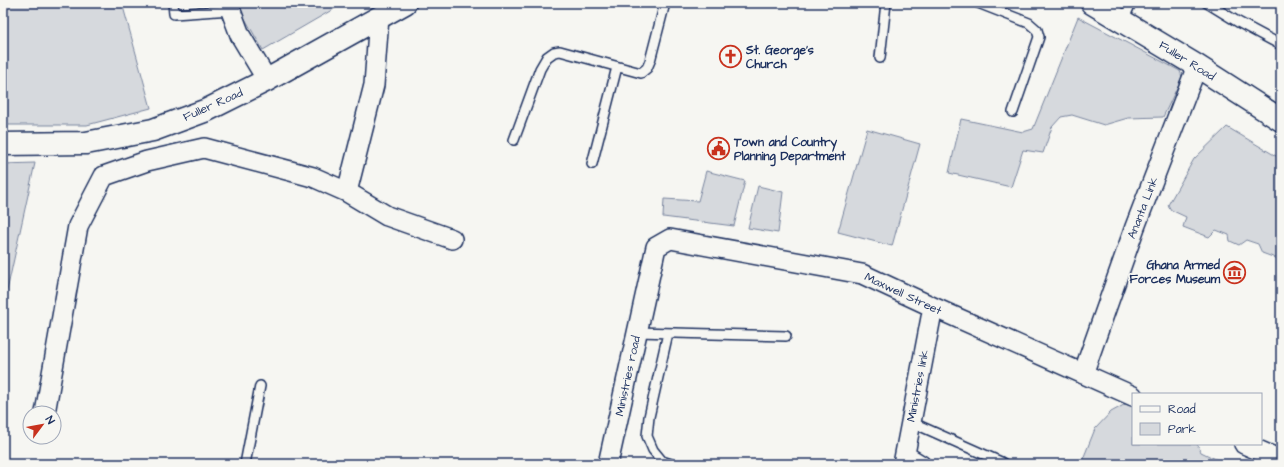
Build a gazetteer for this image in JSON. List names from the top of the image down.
{
  "streets": {
    "street": [
      "Fuller Road",
      "Ananta Link",
      "Maxwell Street",
      "Ministries road",
      "Ministries link"
    ]
  },
  "crossings": [
    ["Fuller Road", "Ananta Link"],
    ["Ananta Link", "Maxwell Street"],
    ["Maxwell Street", "Ministries road"],
    ["Maxwell Street", "Ministries link"]
  ],
  "places": {
    "church": ["St. George's Church"],
    "public building": ["Town and Country Planning Department"],
    "museum": ["Ghana Armed Forces Museum"]
  },
  "legend": ["Road", "Park"],
  "north": "top right"
}
